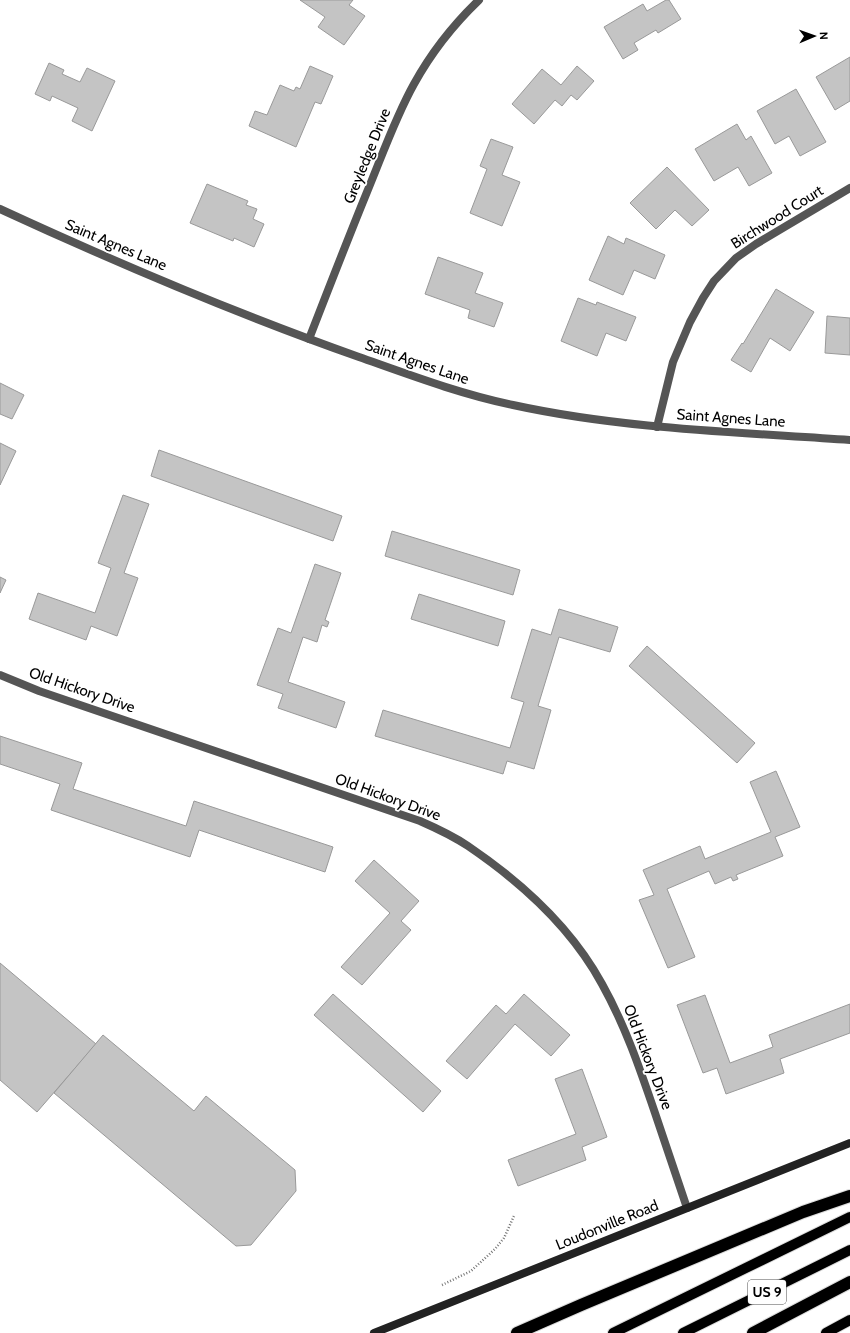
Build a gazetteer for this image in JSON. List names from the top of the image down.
{
  "streets": {
    "main road": ["Loudonville Road", "US 9"],
    "street": [
      "Greyledge Drive",
      "Birchwood Court",
      "Saint Agnes Lane",
      "Old Hickory Drive"
    ]
  },
  "crossings": [
    ["Greyledge Drive", "Saint Agnes Lane"],
    ["Birchwood Court", "Saint Agnes Lane"],
    ["Old Hickory Drive", "Loudonville Road"]
  ],
  "north": "right"
}
